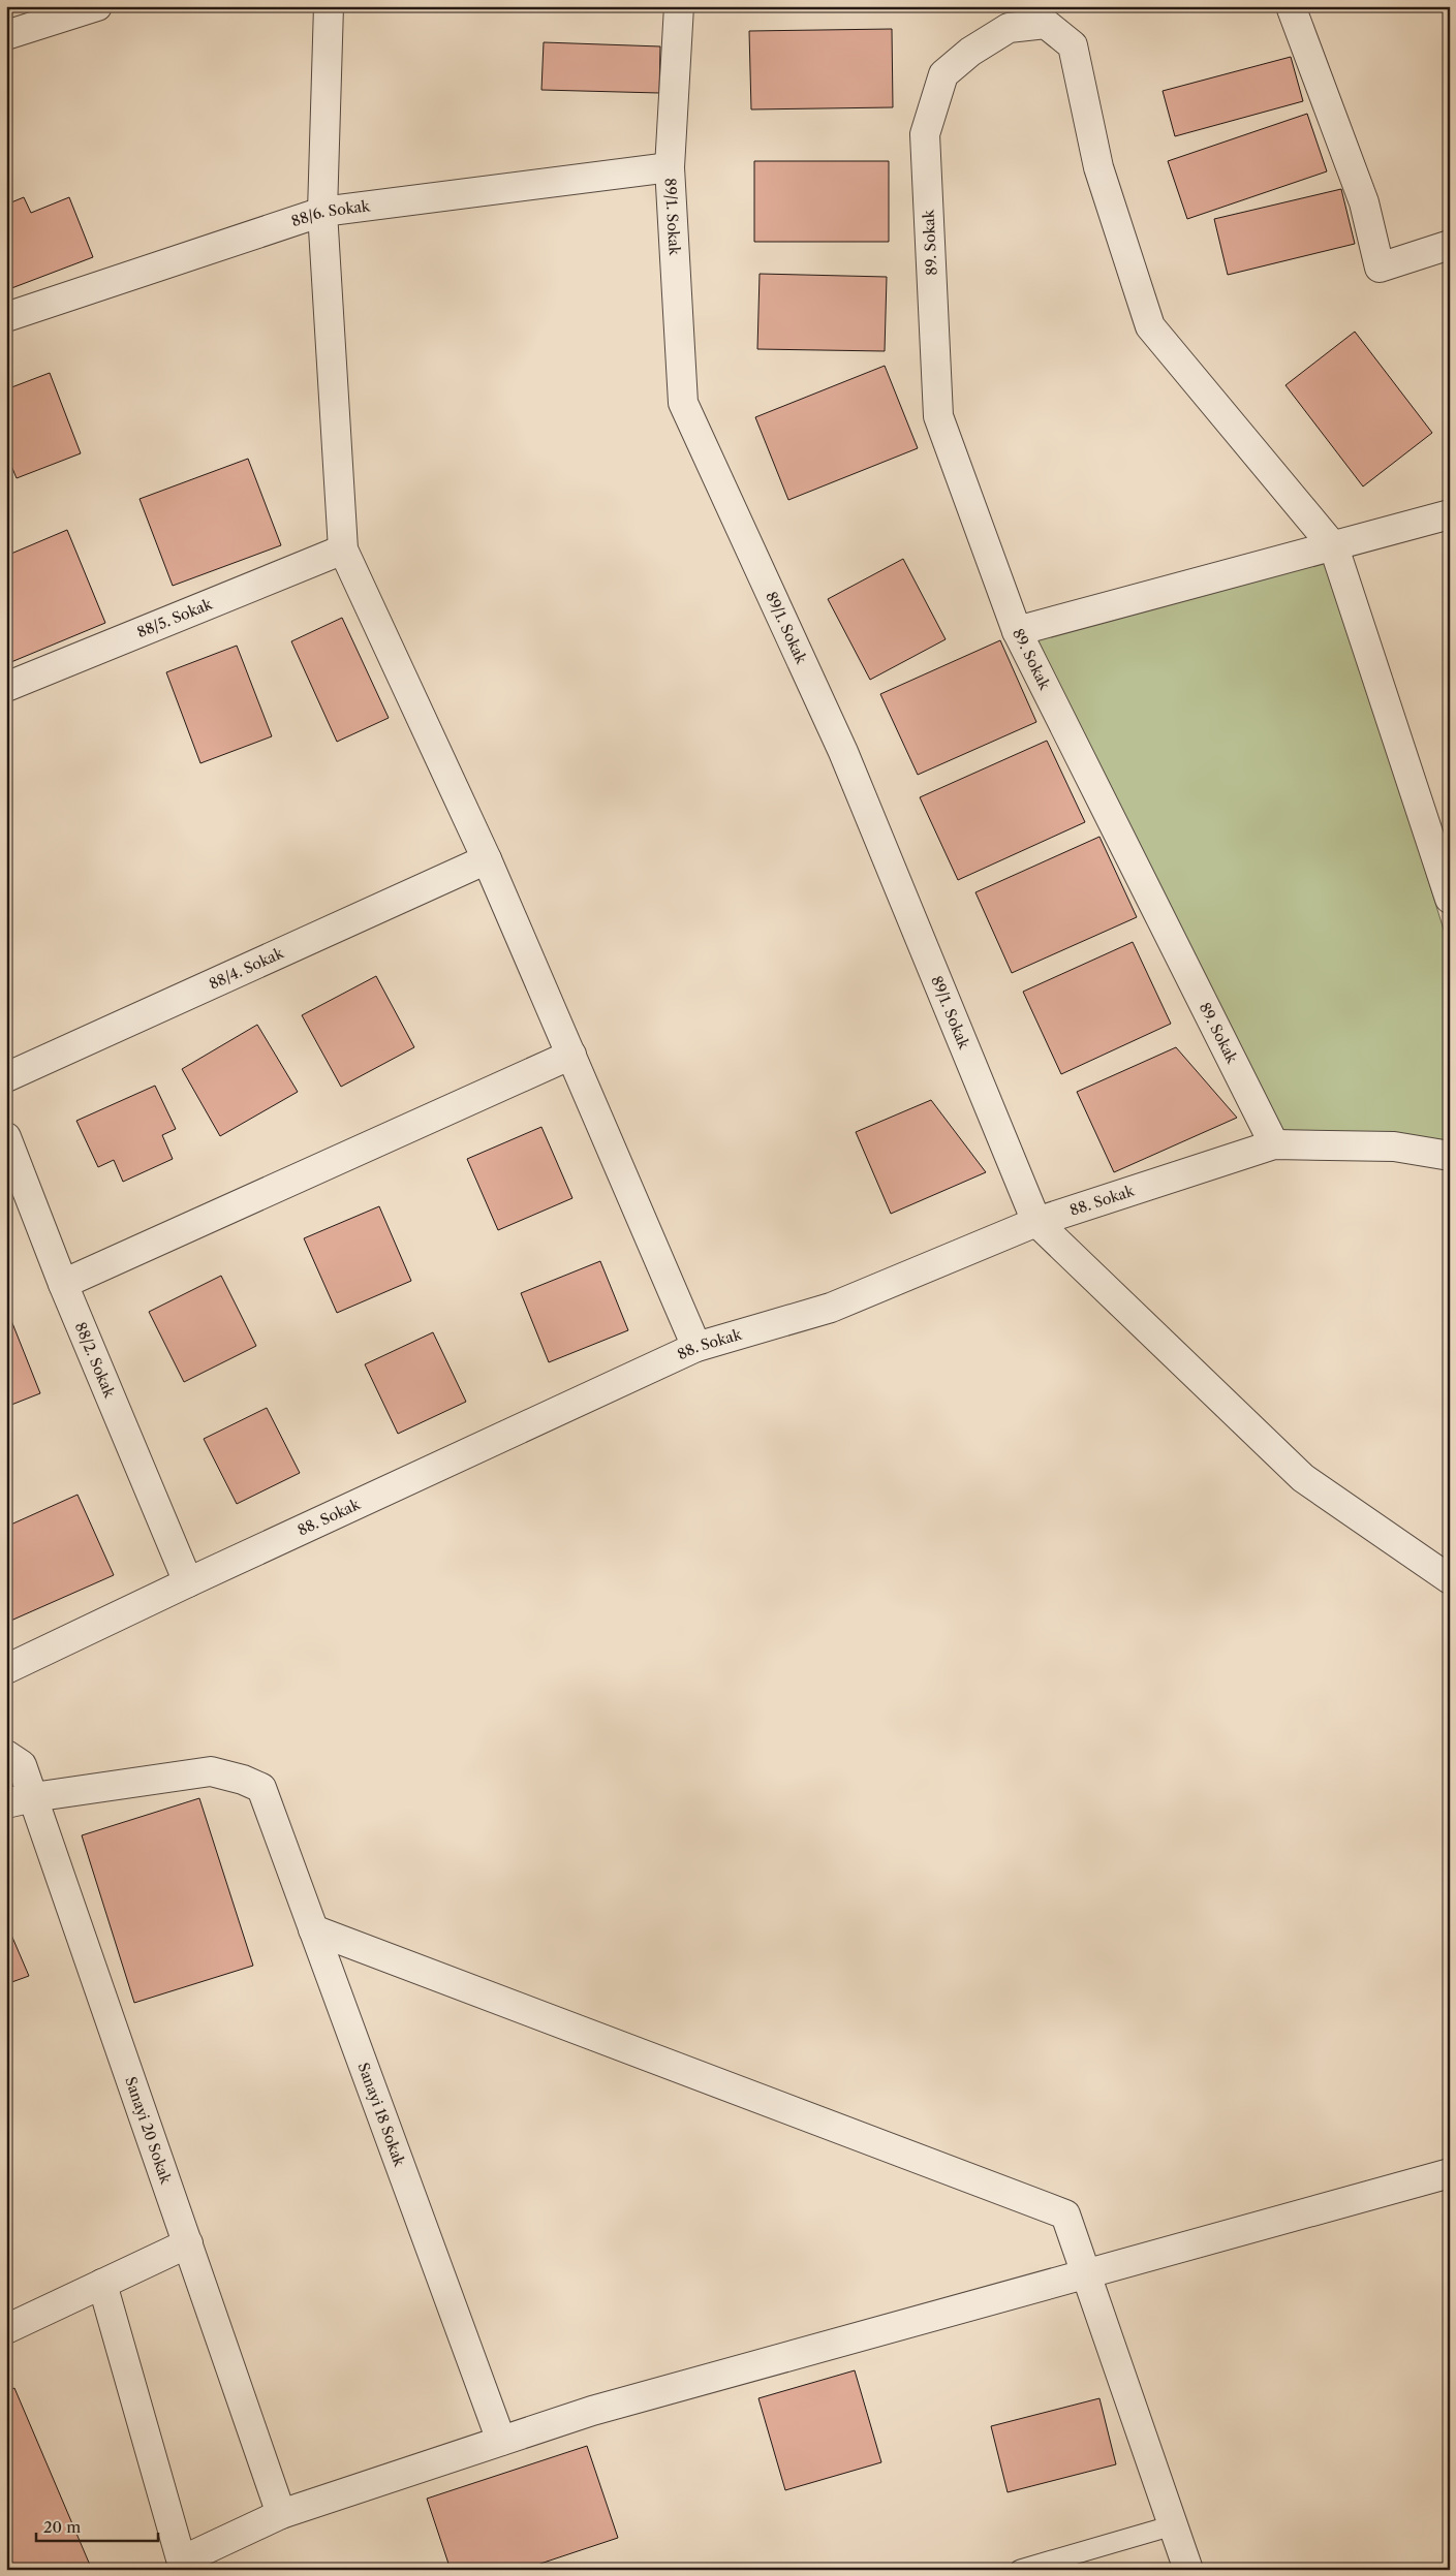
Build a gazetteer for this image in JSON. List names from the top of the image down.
{
  "streets": {
    "street": [
      "88/6. Sokak",
      "89/1. Sokak",
      "89. Sokak",
      "88/5. Sokak",
      "88/4. Sokak",
      "88. Sokak",
      "88/2. Sokak",
      "Sanayi 18 Sokak",
      "Sanayi 20 Sokak"
    ]
  },
  "crossings": [
    ["88/6. Sokak", "89/1. Sokak"],
    ["89/1. Sokak", "88. Sokak"],
    ["89. Sokak", "88. Sokak"],
    ["88. Sokak", "88/2. Sokak"],
    ["Sanayi 18 Sokak", "Sanayi 20 Sokak"]
  ],
  "scale_bar": "20 m"
}
